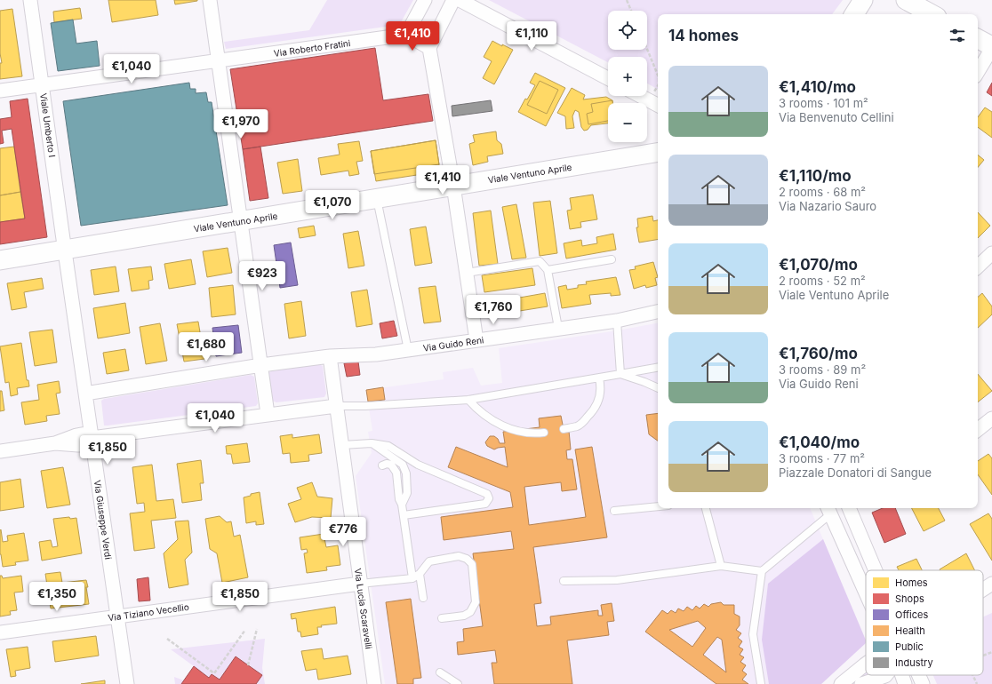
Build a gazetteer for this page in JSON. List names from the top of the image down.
{
  "streets": {
    "main road": ["Viale Ventuno Aprile"],
    "street": [
      "Via Roberto Fratini",
      "Viale Umberto I",
      "Via Guido Reni",
      "Via Giuseppe Verdi",
      "Via Lucia Scaravelli",
      "Via Tiziano Vecellio"
    ]
  },
  "crossings": [
    ["Via Roberto Fratini", "Viale Umberto I"],
    ["Viale Umberto I", "Viale Ventuno Aprile"],
    ["Viale Umberto I", "Via Giuseppe Verdi"],
    ["Viale Ventuno Aprile", "Via Giuseppe Verdi"],
    ["Via Guido Reni", "Via Giuseppe Verdi"],
    ["Via Guido Reni", "Via Lucia Scaravelli"],
    ["Via Giuseppe Verdi", "Via Tiziano Vecellio"],
    ["Via Lucia Scaravelli", "Via Tiziano Vecellio"]
  ],
  "legend": [
    "Homes",
    "Shops",
    "Offices",
    "Health",
    "Public",
    "Industry"
  ],
  "page": {
    "map_buttons": ["+", "−"],
    "heading": "14 homes",
    "price": [
      "€1,410",
      "€1,110",
      "€1,040",
      "€1,970",
      "€1,410",
      "€1,070",
      "€923",
      "€1,760",
      "€1,680",
      "€1,040",
      "€1,850",
      "€776",
      "€1,350",
      "€1,850"
    ],
    "list": [
      {
        "name": "€1,410/mo",
        "note": "3 rooms · 101 m² · Via Benvenuto Cellini"
      },
      {
        "name": "€1,110/mo",
        "note": "2 rooms · 68 m² · Via Nazario Sauro"
      },
      {
        "name": "€1,070/mo",
        "note": "2 rooms · 52 m² · Viale Ventuno Aprile"
      },
      {
        "name": "€1,760/mo",
        "note": "3 rooms · 89 m² · Via Guido Reni"
      },
      {
        "name": "€1,040/mo",
        "note": "3 rooms · 77 m² · Piazzale Donatori di Sangue"
      }
    ]
  }
}
